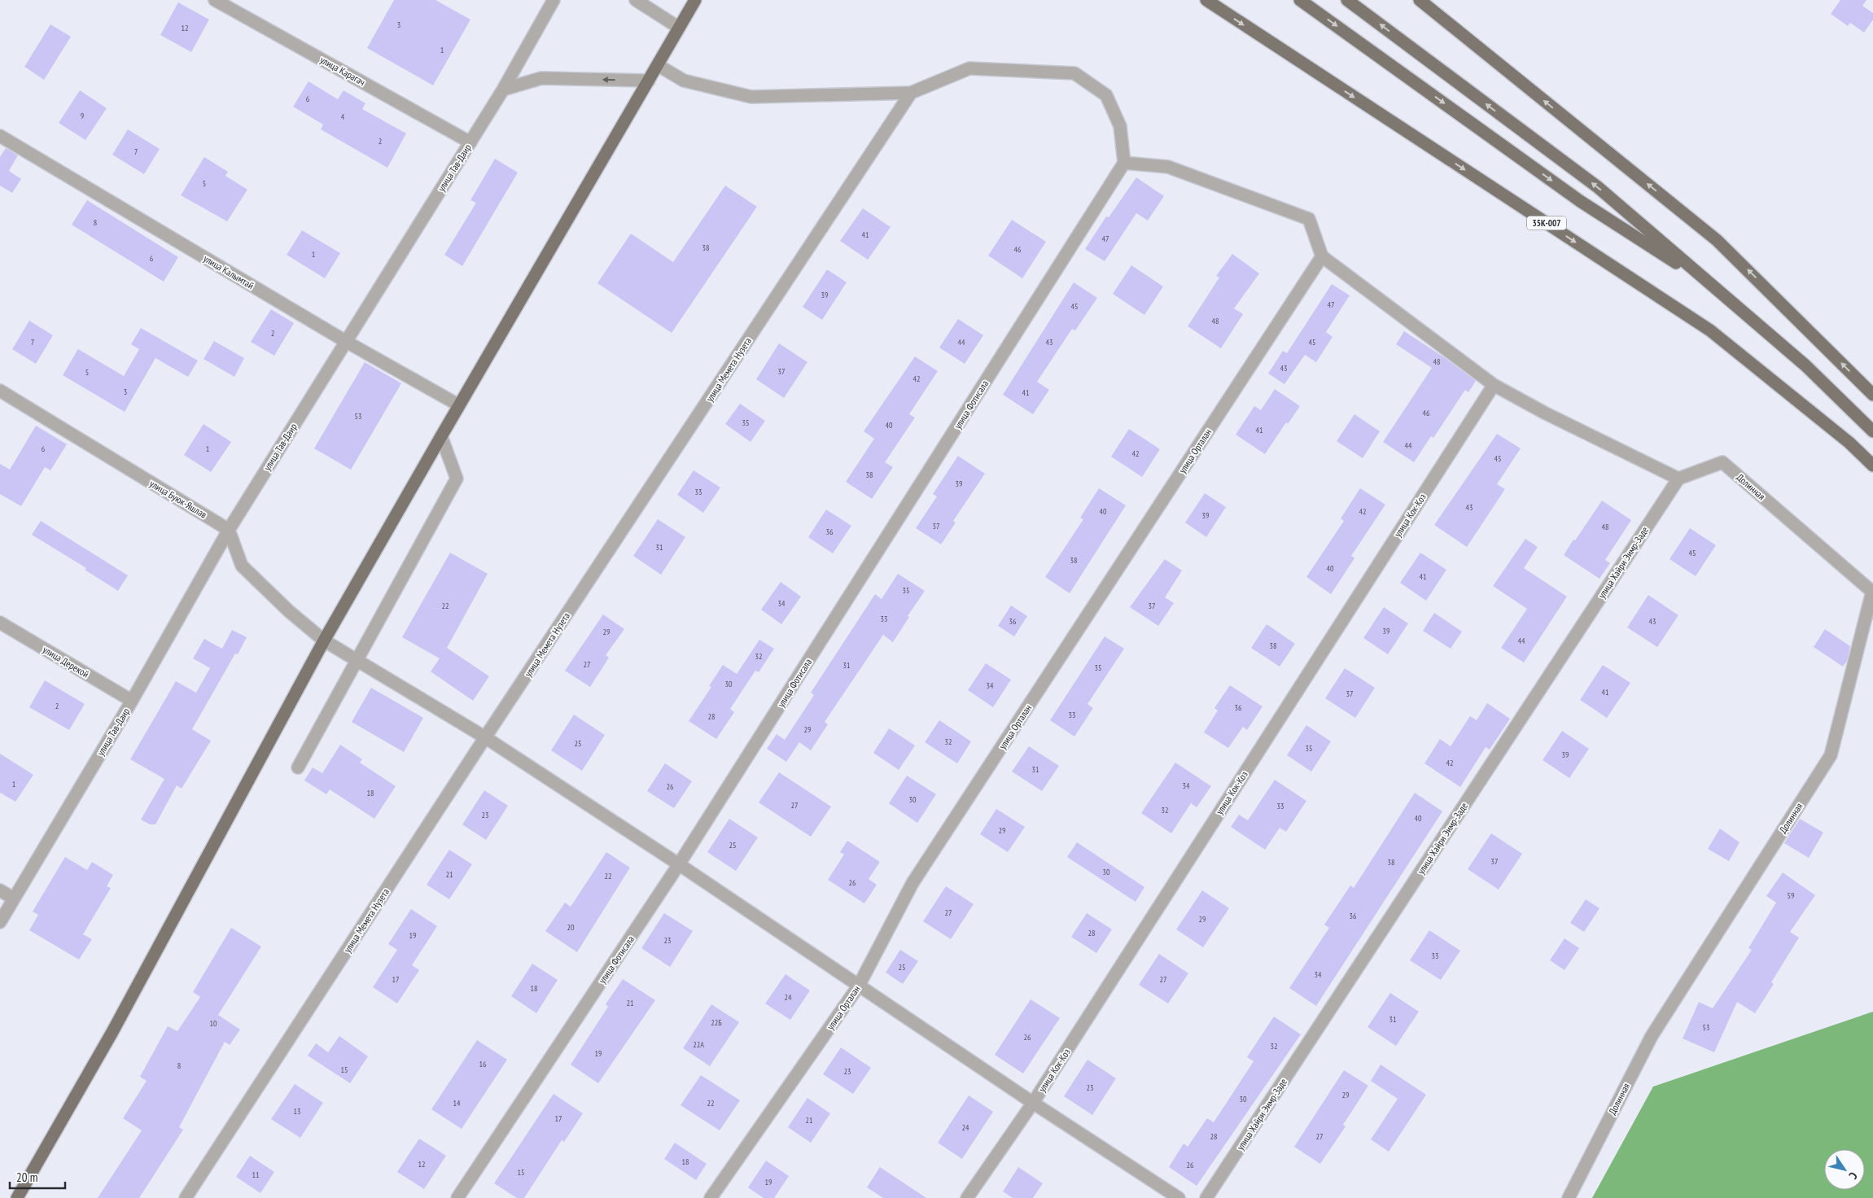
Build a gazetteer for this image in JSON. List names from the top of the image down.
{
  "streets": {
    "main road": ["35К-007"],
    "street": [
      "улица Карагач",
      "улица Тав-Даир",
      "улица Калымтай",
      "улица Мемета Нузета",
      "улица Фотисала",
      "улица Орталан",
      "Долинная",
      "улица Буюк-Яшлав",
      "улица Кок-Коз",
      "улица Хайри Эимр-Заде",
      "улица Дерекой"
    ]
  },
  "crossings": [
    ["улица Карагач", "улица Тав-Даир"],
    ["улица Тав-Даир", "улица Калымтай"],
    ["улица Тав-Даир", "улица Буюк-Яшлав"],
    ["улица Тав-Даир", "улица Дерекой"],
    ["Долинная", "улица Хайри Эимр-Заде"]
  ],
  "house_numbers": [
    "3",
    "12",
    "1",
    "6",
    "9",
    "4",
    "2",
    "7",
    "5",
    "8",
    "41",
    "47",
    "38",
    "46",
    "1",
    "6",
    "39",
    "47",
    "45",
    "48",
    "2",
    "7",
    "44",
    "43",
    "45",
    "48",
    "43",
    "37",
    "5",
    "42",
    "3",
    "41",
    "46",
    "53",
    "35",
    "40",
    "41",
    "44",
    "6",
    "1",
    "42",
    "45",
    "38",
    "39",
    "33",
    "43",
    "40",
    "42",
    "39",
    "37",
    "48",
    "36",
    "31",
    "45",
    "38",
    "40",
    "41",
    "35",
    "34",
    "22",
    "37",
    "33",
    "36",
    "43",
    "39",
    "29",
    "44",
    "38",
    "32",
    "27",
    "31",
    "35",
    "30",
    "34",
    "41",
    "37",
    "2",
    "36",
    "33",
    "28",
    "29",
    "32",
    "25",
    "35",
    "39",
    "42",
    "31",
    "1",
    "34",
    "26",
    "18",
    "30",
    "27",
    "33",
    "32",
    "23",
    "40",
    "29",
    "25",
    "37",
    "38",
    "30",
    "21",
    "22",
    "26",
    "59",
    "27",
    "36",
    "29",
    "20",
    "28",
    "19",
    "23",
    "33",
    "25",
    "34",
    "17",
    "27",
    "18",
    "24",
    "21",
    "31",
    "22Б",
    "10",
    "53",
    "26",
    "22А",
    "32",
    "19",
    "16",
    "8",
    "15",
    "23",
    "23",
    "29",
    "30",
    "14",
    "22",
    "13",
    "17",
    "21",
    "24",
    "28",
    "27",
    "18",
    "12",
    "26",
    "15",
    "11",
    "19"
  ],
  "scale_bar": "20 m",
  "north": "bottom right"
}
